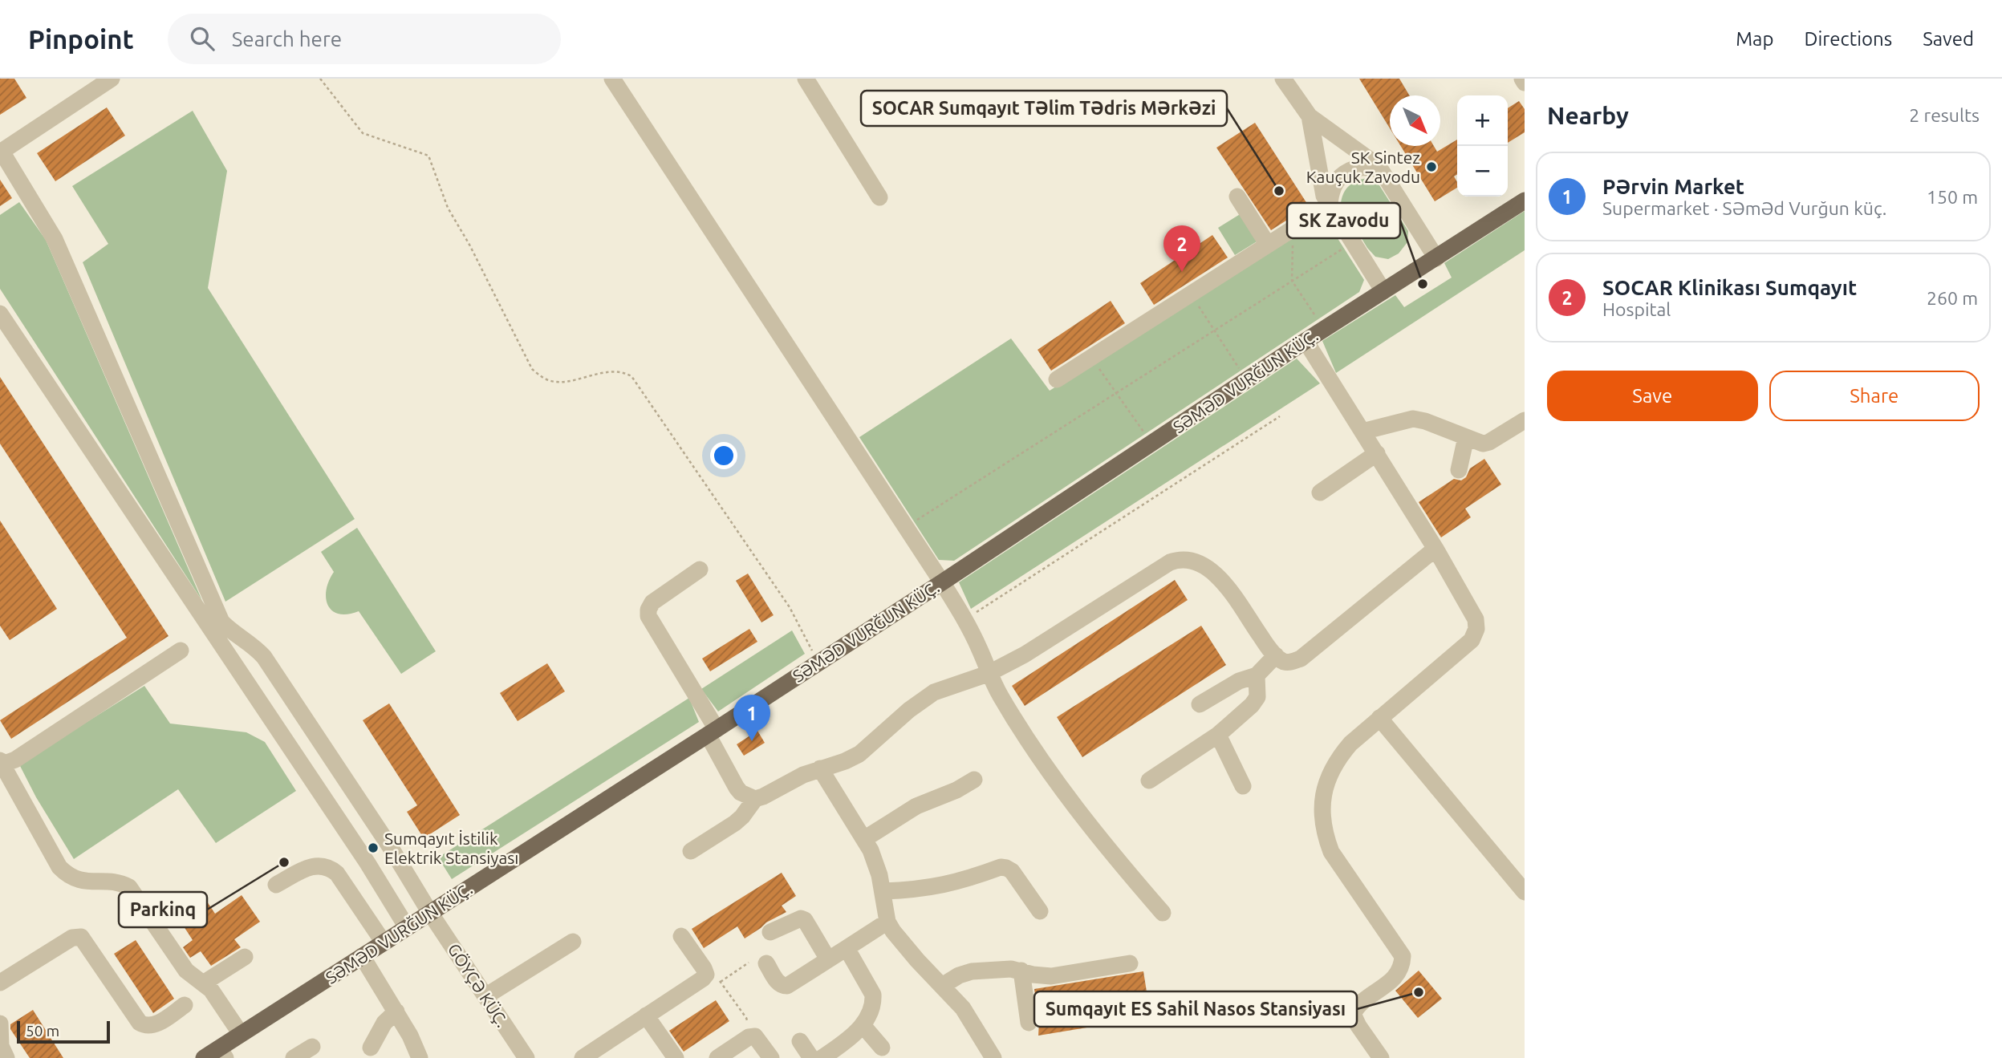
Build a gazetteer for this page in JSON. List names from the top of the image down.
{
  "streets": {
    "main road": ["SƏMƏD VURĞUN KÜÇ."],
    "street": ["GÖYÇƏ KÜÇ."]
  },
  "crossings": [
    ["SƏMƏD VURĞUN KÜÇ.", "GÖYÇƏ KÜÇ."]
  ],
  "places": [
    "SK Sintez Kauçuk Zavodu",
    "SOCAR Sumqayıt Təlim Tədris Mərkəzi",
    "SK Zavodu",
    "Sumqayıt İstilik Elektrik Stansiyası",
    "Parkinq",
    "Sumqayıt ES Sahil Nasos Stansiyası"
  ],
  "scale_bar": "50 m",
  "north": "bottom right",
  "page": {
    "header": "Pinpoint",
    "search": "Search here",
    "nav": ["Map", "Directions", "Saved"],
    "heading": ["Nearby", "2 results"],
    "map_buttons": ["+", "−"],
    "list": [
      {
        "mark": "1",
        "name": "Pərvin Market",
        "note": "Supermarket · Səməd Vurğun küç.",
        "value": "150 m"
      },
      {
        "mark": "2",
        "name": "SOCAR Klinikası Sumqayıt",
        "note": "Hospital",
        "value": "260 m"
      }
    ],
    "pins": ["2", "1"],
    "buttons": ["Save", "Share"],
    "scale": "50 m"
  }
}
